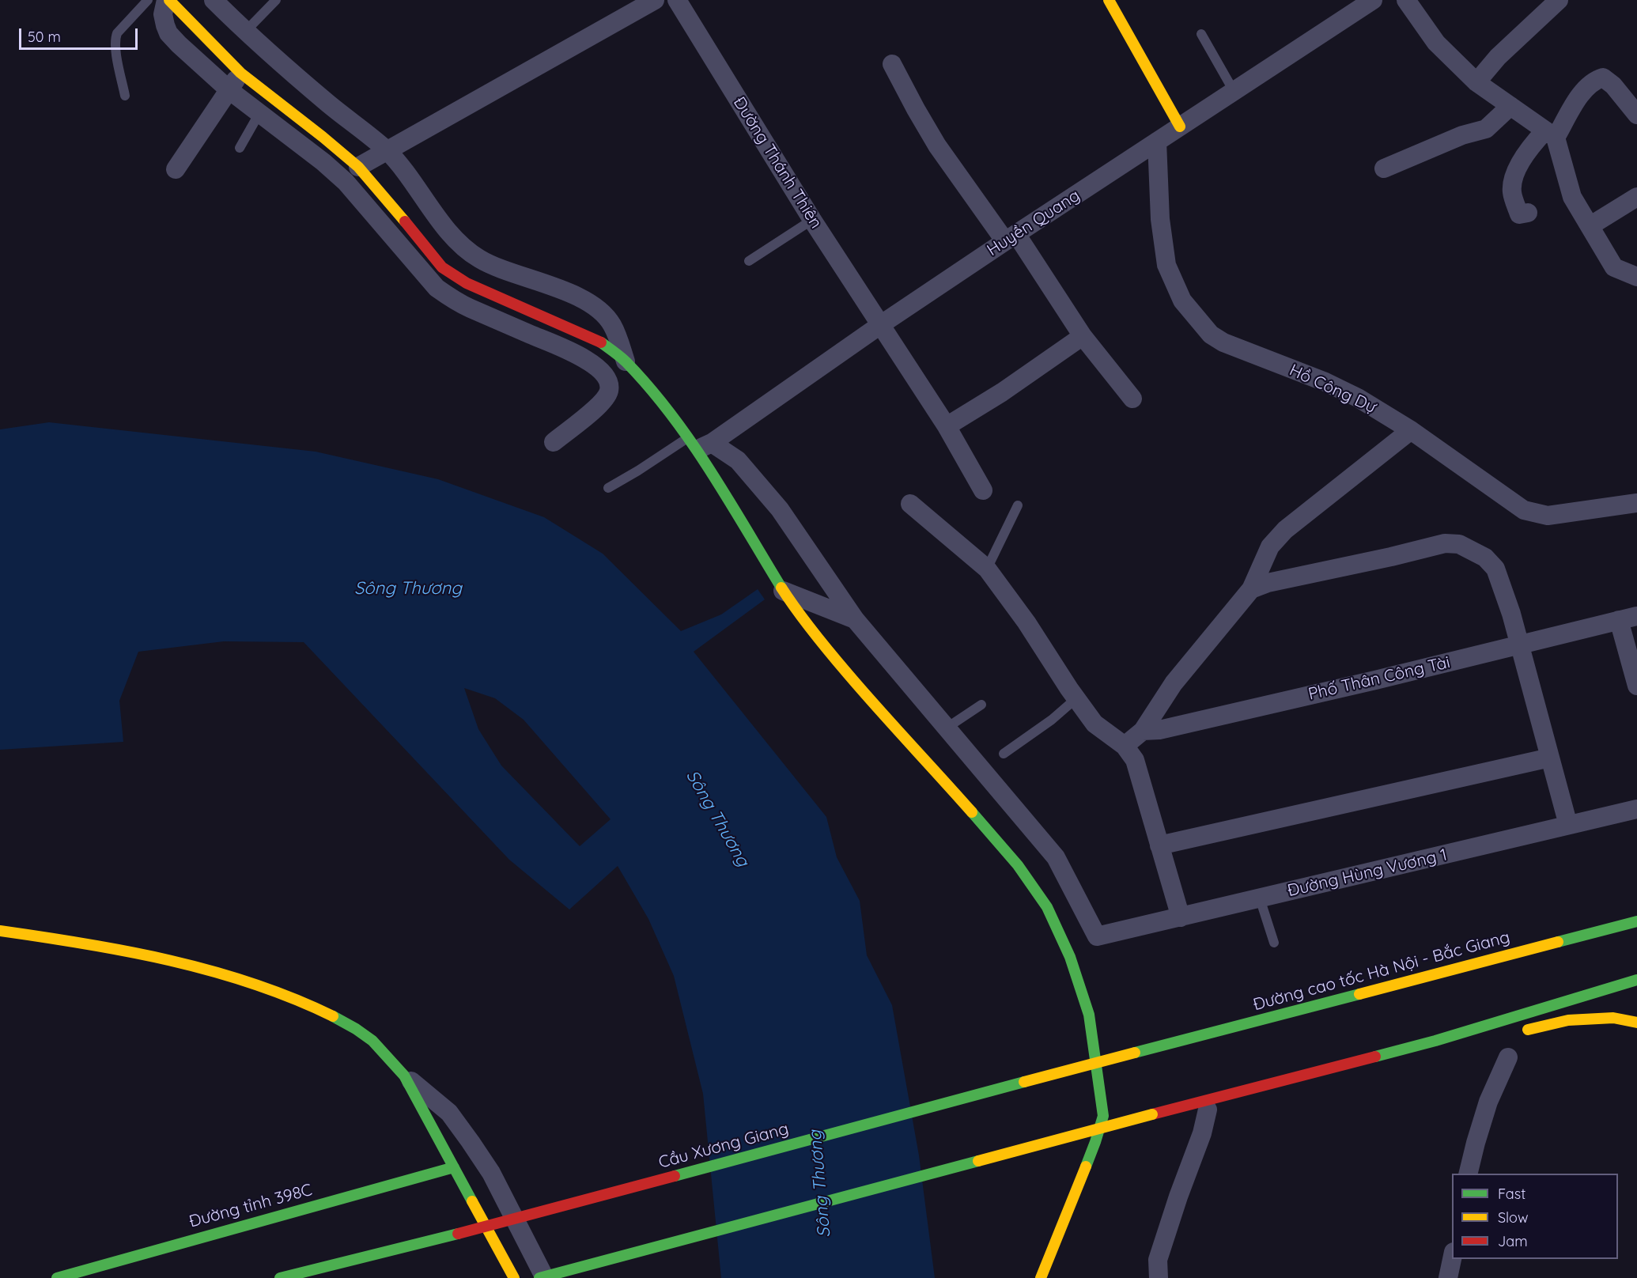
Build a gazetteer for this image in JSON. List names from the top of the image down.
{
  "streets": {
    "main road": ["Đường cao tốc Hà Nội - Bắc Giang", "Cầu Xương Giang", "Đường tỉnh 398C"],
    "street": [
      "Đường Thánh Thiên",
      "Huyền Quang",
      "Hồ Công Dự",
      "Phố Thân Công Tài",
      "Đường Hùng Vương 1"
    ]
  },
  "crossings": [
    ["Đường Thánh Thiên", "Huyền Quang"],
    ["Huyền Quang", "Hồ Công Dự"],
    ["Đường cao tốc Hà Nội - Bắc Giang", "Cầu Xương Giang"]
  ],
  "water": ["Sông Thương"],
  "legend": ["Fast", "Slow", "Jam"],
  "scale_bar": "50 m"
}
